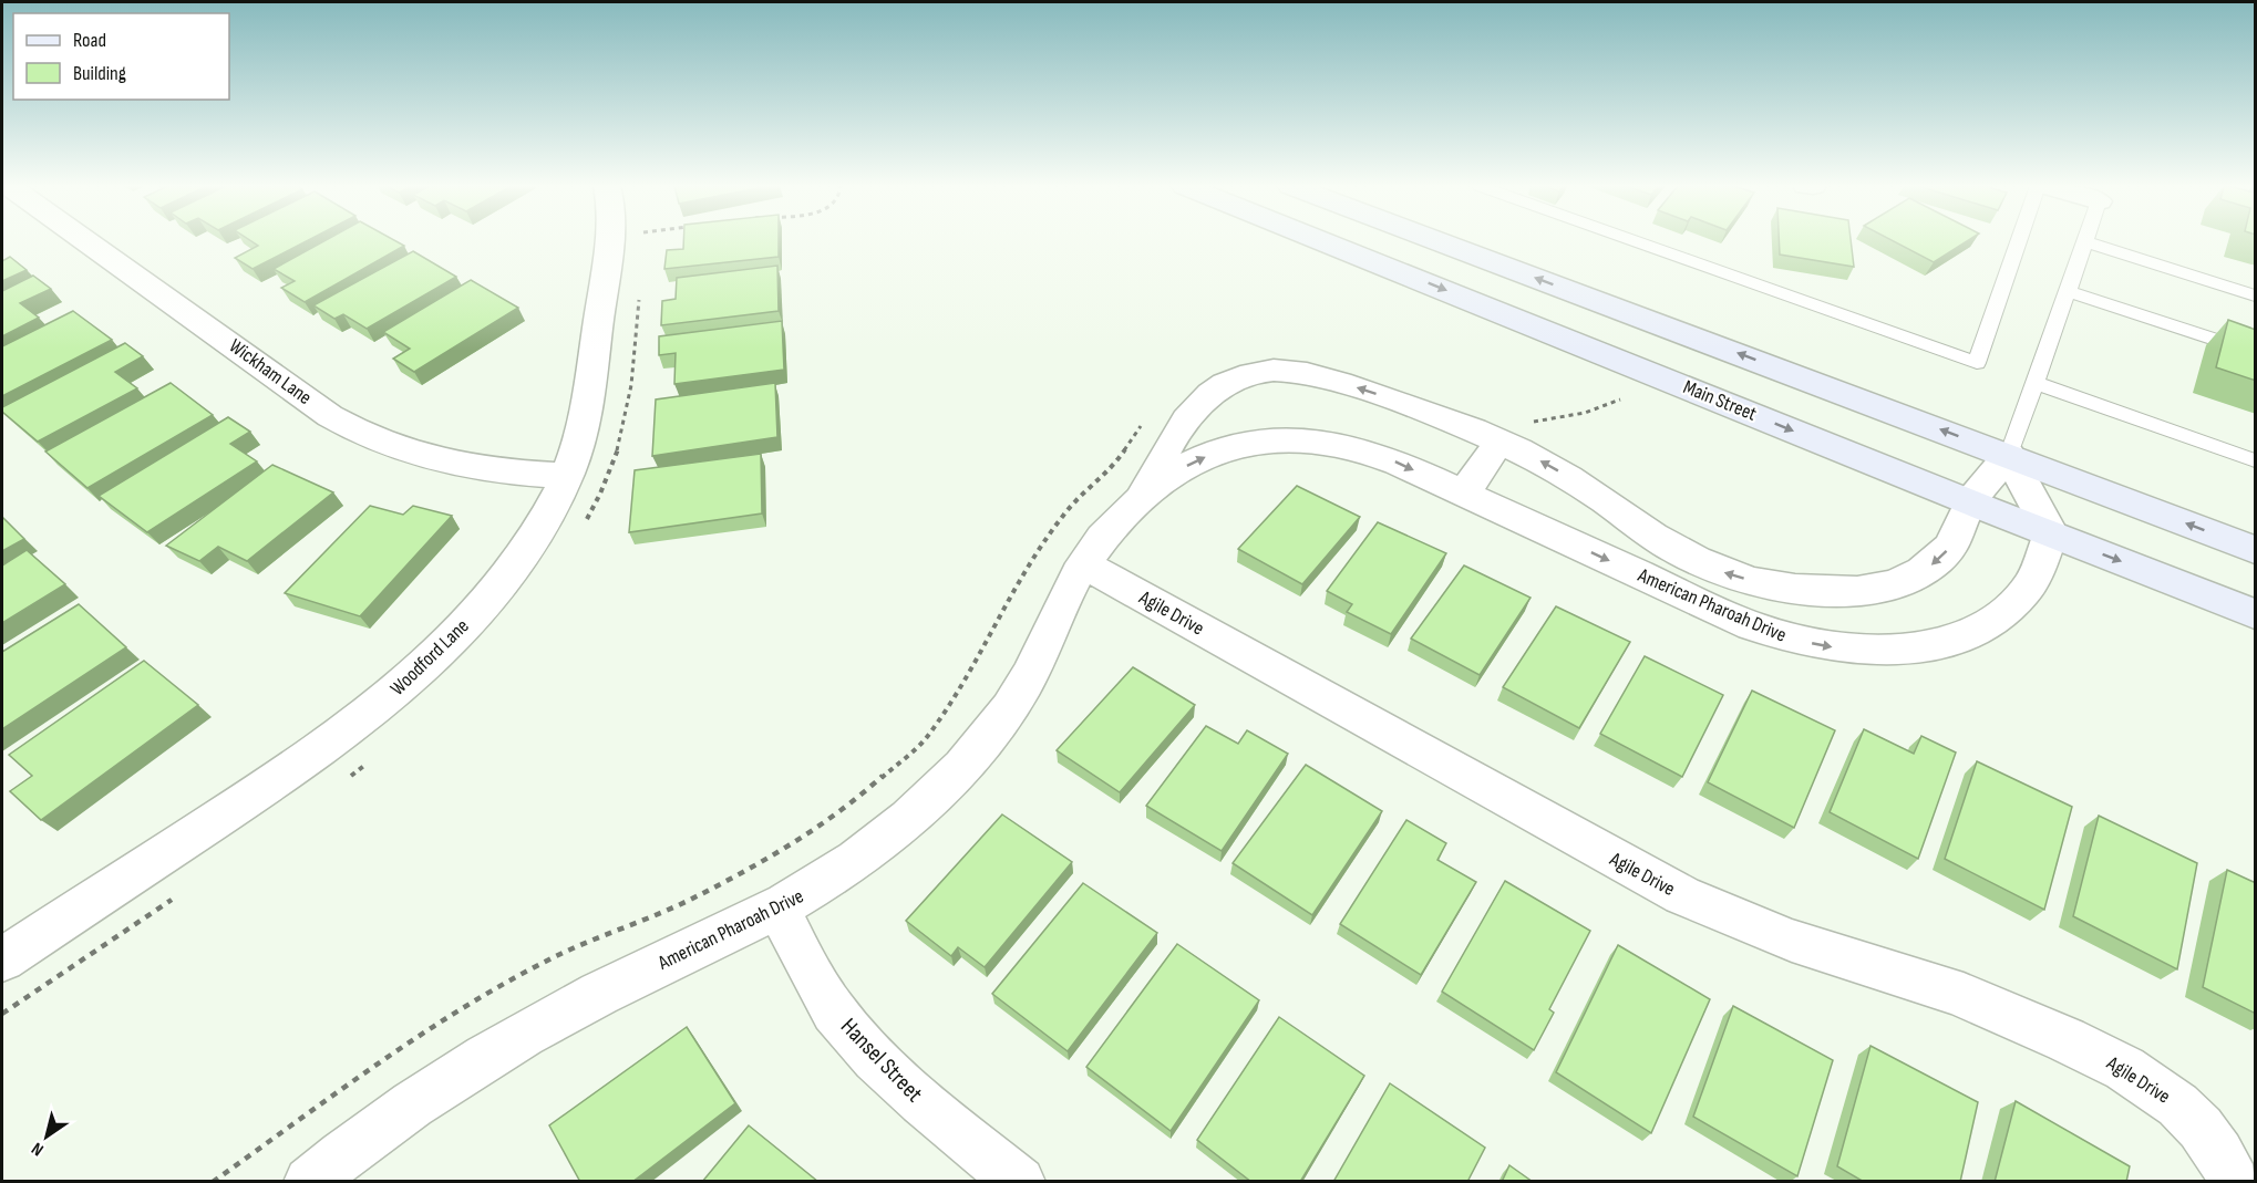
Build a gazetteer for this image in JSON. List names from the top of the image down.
{
  "streets": {
    "main road": ["Main Street"],
    "street": [
      "Wickham Lane",
      "American Pharoah Drive",
      "Agile Drive",
      "Woodford Lane",
      "Hansel Street"
    ]
  },
  "crossings": [
    ["Wickham Lane", "Woodford Lane"],
    ["Main Street", "American Pharoah Drive"],
    ["American Pharoah Drive", "Agile Drive"],
    ["American Pharoah Drive", "Hansel Street"]
  ],
  "legend": ["Road", "Building"],
  "north": "bottom left"
}
